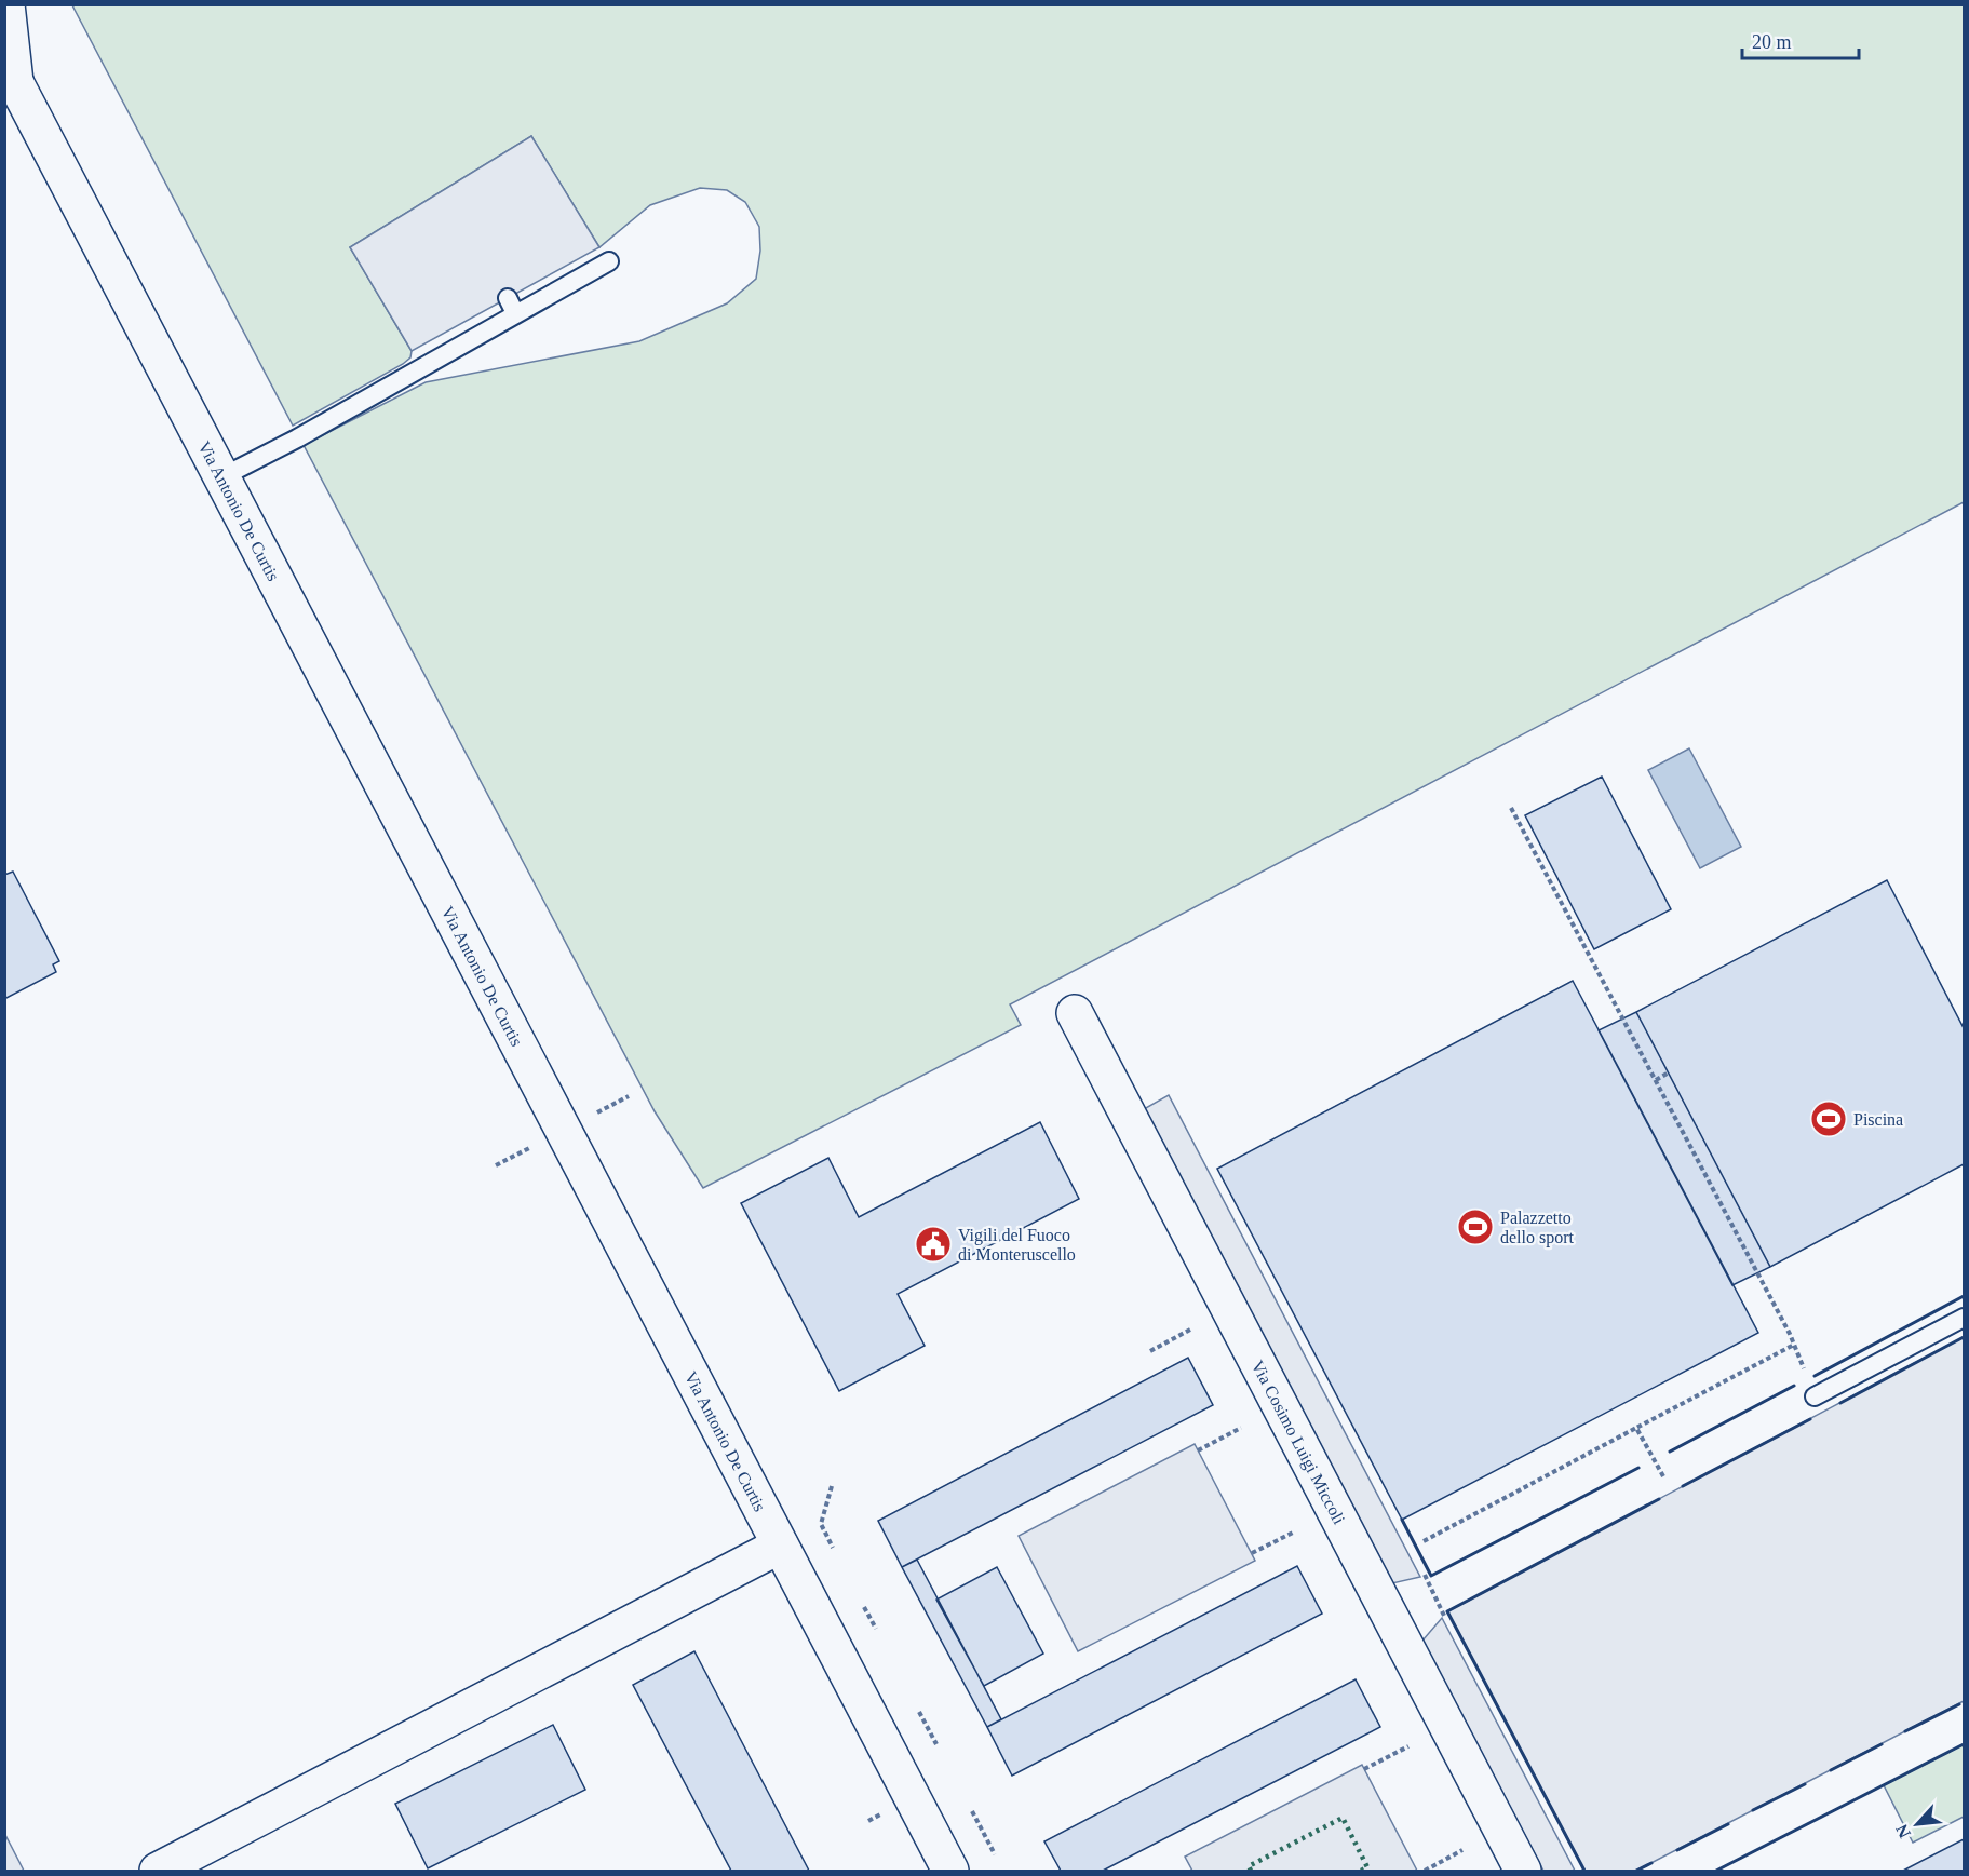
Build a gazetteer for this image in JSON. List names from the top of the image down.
{
  "streets": {
    "street": ["Via Antonio De Curtis", "Via Cosimo Luigi Miccoli"]
  },
  "places": {
    "sports": ["Piscina", "Palazzetto dello sport"],
    "public building": ["Vigili del Fuoco di Monteruscello"]
  },
  "scale_bar": "20 m",
  "north": "bottom left"
}
